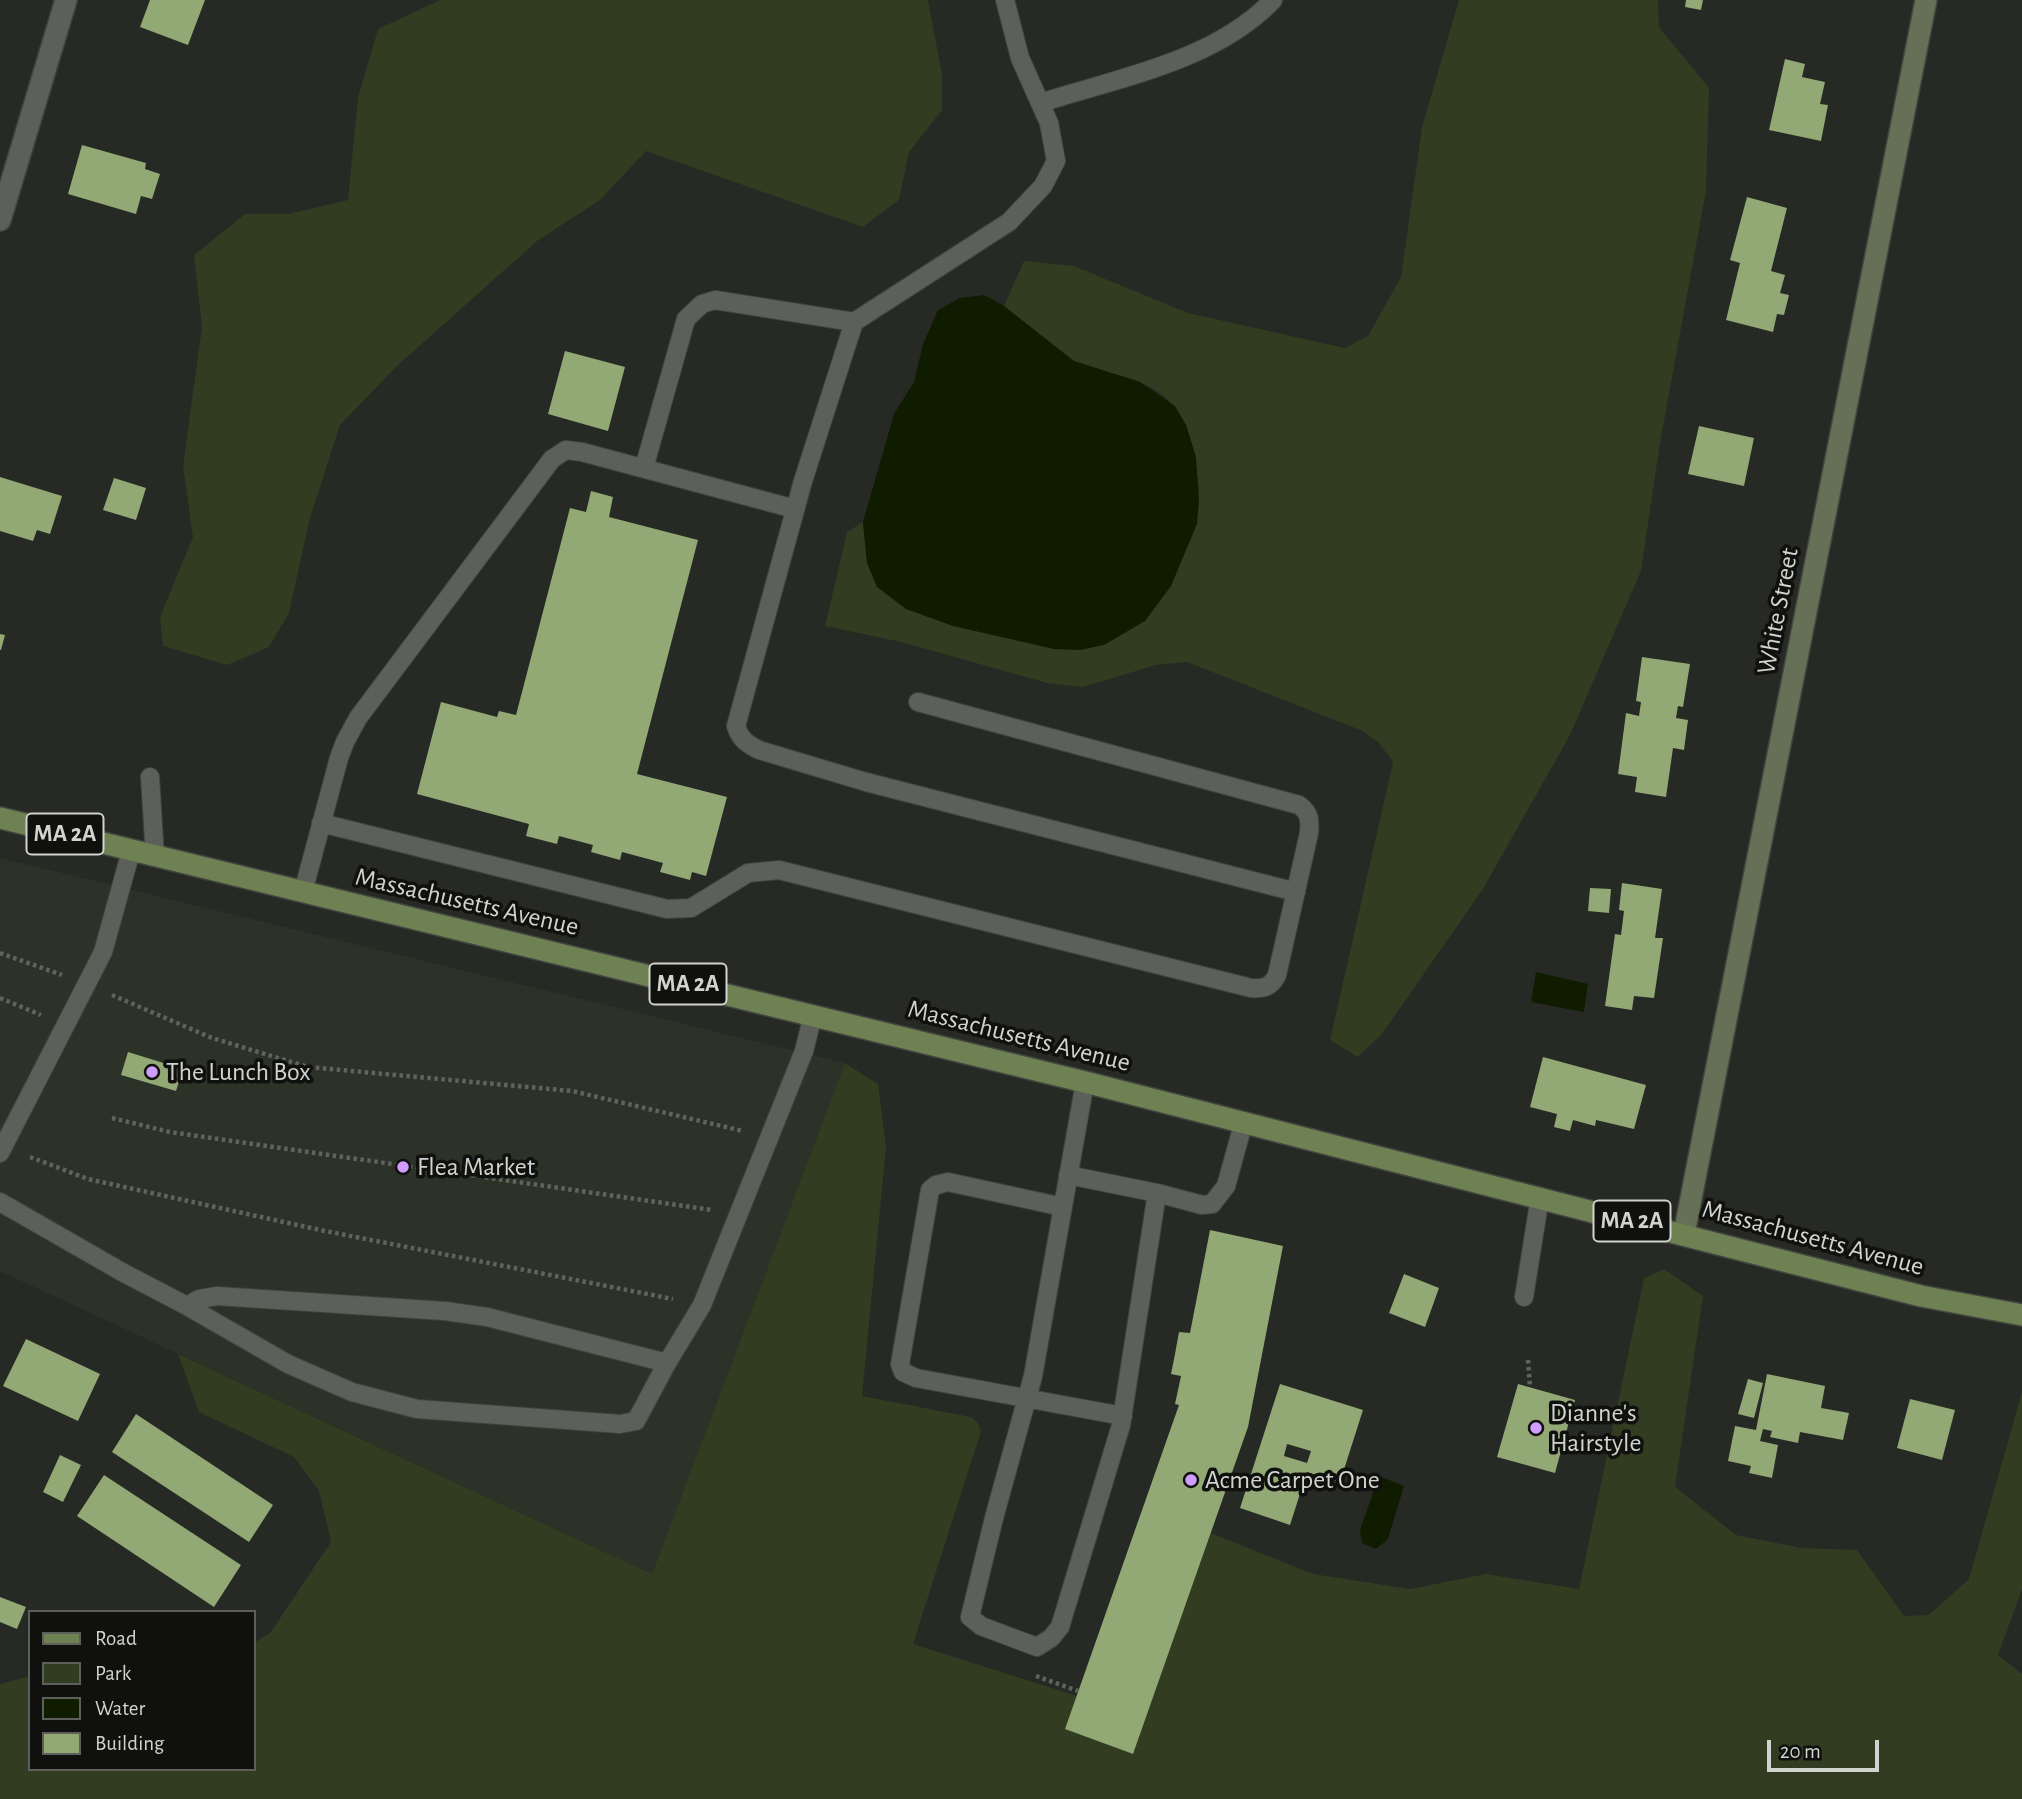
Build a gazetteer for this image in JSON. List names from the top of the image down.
{
  "streets": {
    "main road": ["MA 2A", "Massachusetts Avenue"],
    "street": ["White Street"]
  },
  "crossings": [
    ["White Street", "Massachusetts Avenue"]
  ],
  "places": [
    "The Lunch Box",
    "Flea Market",
    "Dianne's Hairstyle",
    "Acme Carpet One"
  ],
  "legend": [
    "Road",
    "Park",
    "Water",
    "Building"
  ],
  "scale_bar": "20 m"
}
